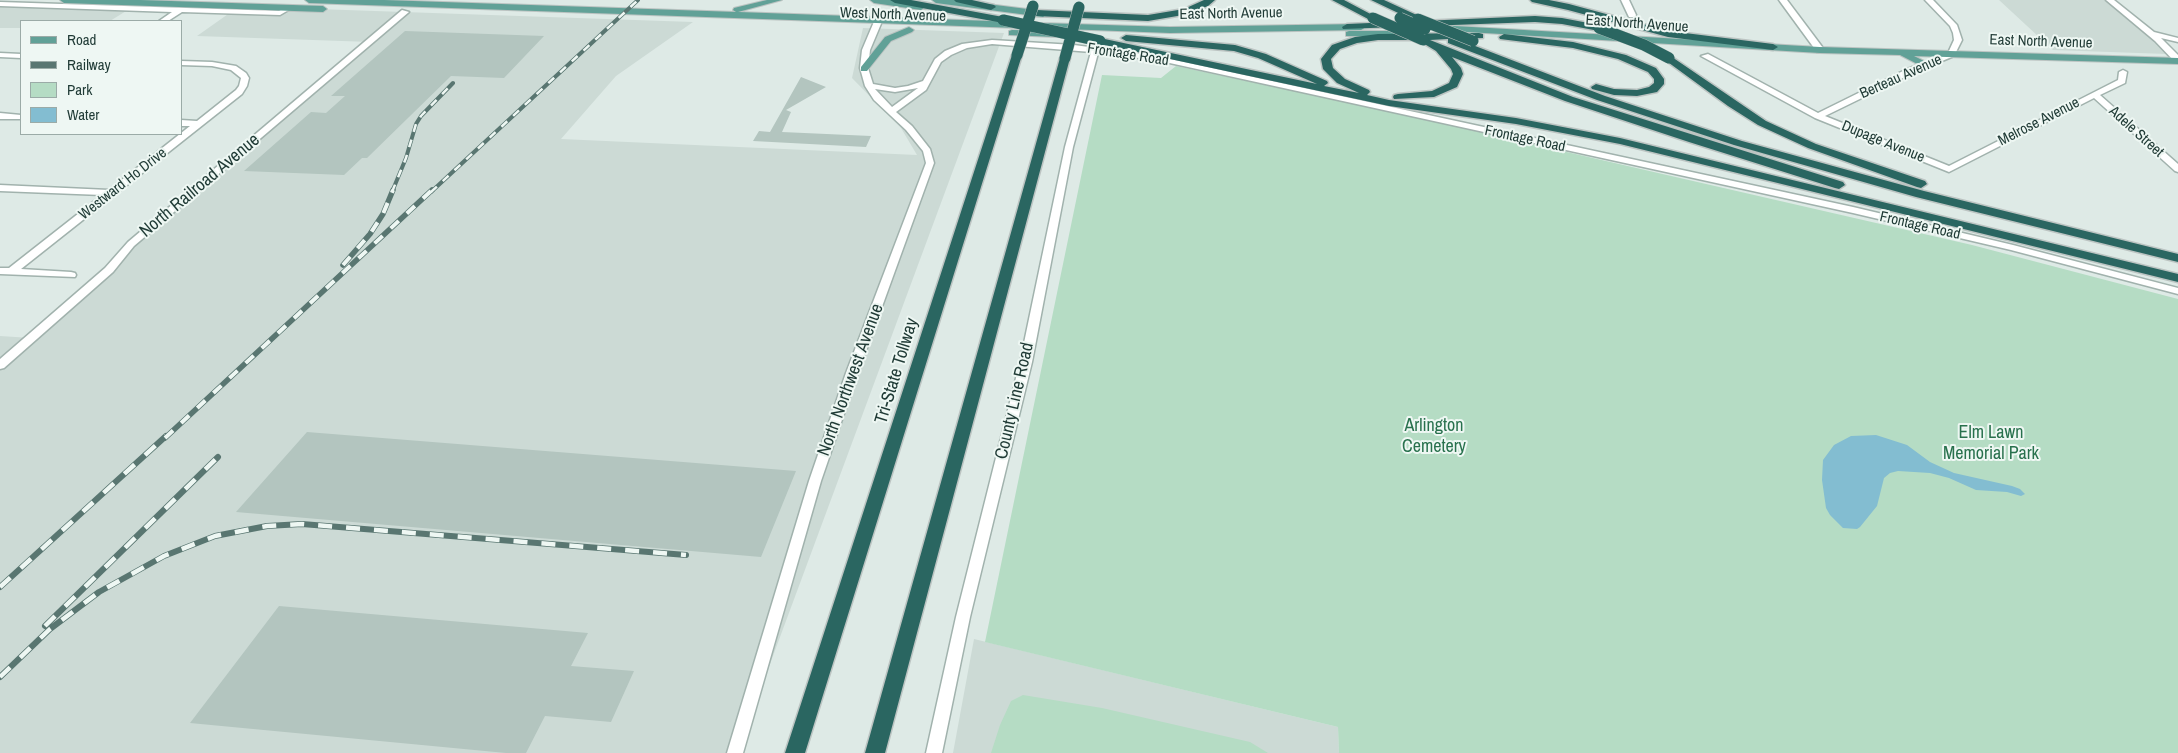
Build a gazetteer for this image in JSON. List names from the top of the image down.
{
  "streets": {
    "highway": ["Tri-State Tollway"],
    "main road": ["East North Avenue", "West North Avenue"],
    "street": [
      "Frontage Road",
      "Berteau Avenue",
      "Melrose Avenue",
      "Adele Street",
      "Dupage Avenue",
      "Westward Ho Drive",
      "North Railroad Avenue",
      "North Northwest Avenue",
      "County Line Road"
    ]
  },
  "crossings": [
    ["East North Avenue", "West North Avenue"],
    ["East North Avenue", "Frontage Road"],
    ["East North Avenue", "Berteau Avenue"],
    ["East North Avenue", "County Line Road"],
    ["West North Avenue", "Frontage Road"],
    ["West North Avenue", "North Railroad Avenue"],
    ["West North Avenue", "North Northwest Avenue"],
    ["West North Avenue", "County Line Road"],
    ["Frontage Road", "North Northwest Avenue"],
    ["Frontage Road", "County Line Road"],
    ["Berteau Avenue", "Dupage Avenue"],
    ["Melrose Avenue", "Adele Street"],
    ["Melrose Avenue", "Dupage Avenue"]
  ],
  "parks": ["Arlington Cemetery", "Elm Lawn Memorial Park"],
  "legend": [
    "Road",
    "Railway",
    "Park",
    "Water"
  ]
}
